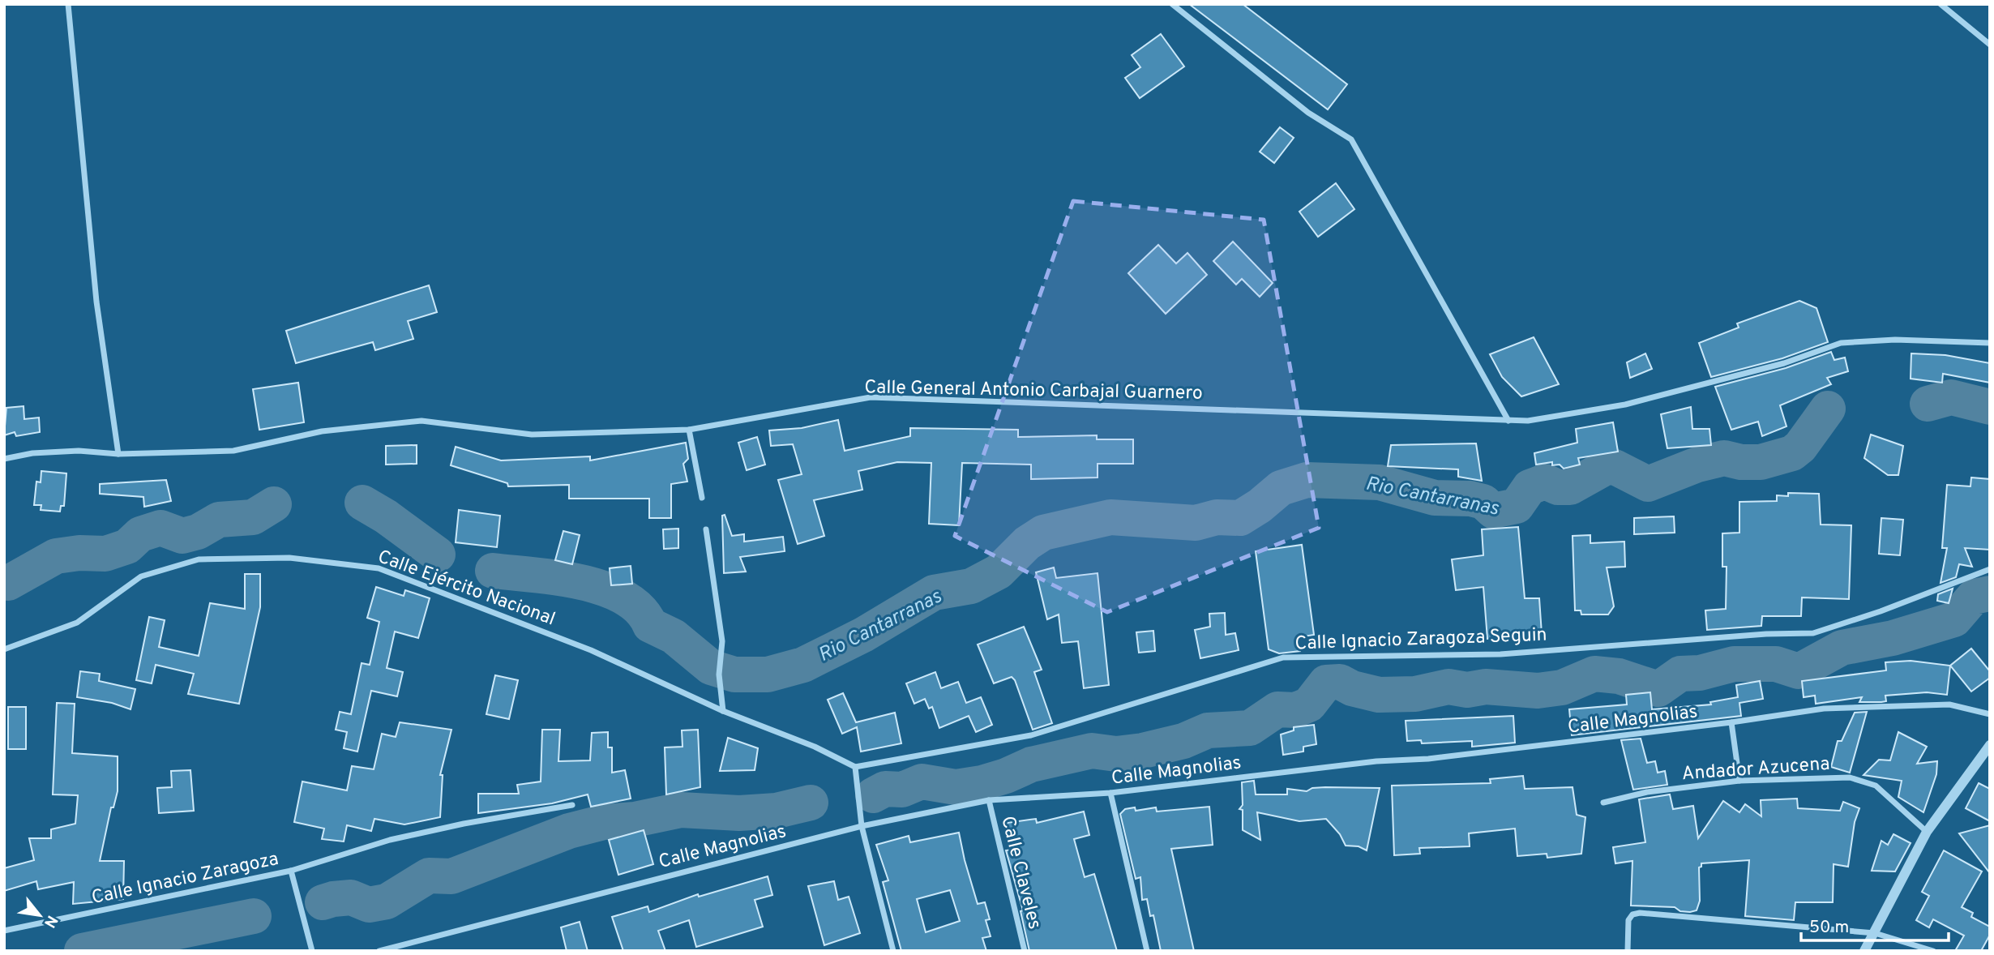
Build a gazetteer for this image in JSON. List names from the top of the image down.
{
  "streets": {
    "street": [
      "Calle General Antonio Carbajal Guarnero",
      "Calle Ejército Nacional",
      "Calle Ignacio Zaragoza Seguin",
      "Calle Magnolias",
      "Andador Azucena",
      "Calle Claveles",
      "Calle Ignacio Zaragoza"
    ]
  },
  "crossings": [
    ["Calle Ejército Nacional", "Calle Ignacio Zaragoza Seguin"],
    ["Calle Magnolias", "Calle Claveles"]
  ],
  "water": ["Rio Cantarranas"],
  "scale_bar": "50 m",
  "north": "bottom right"
}
